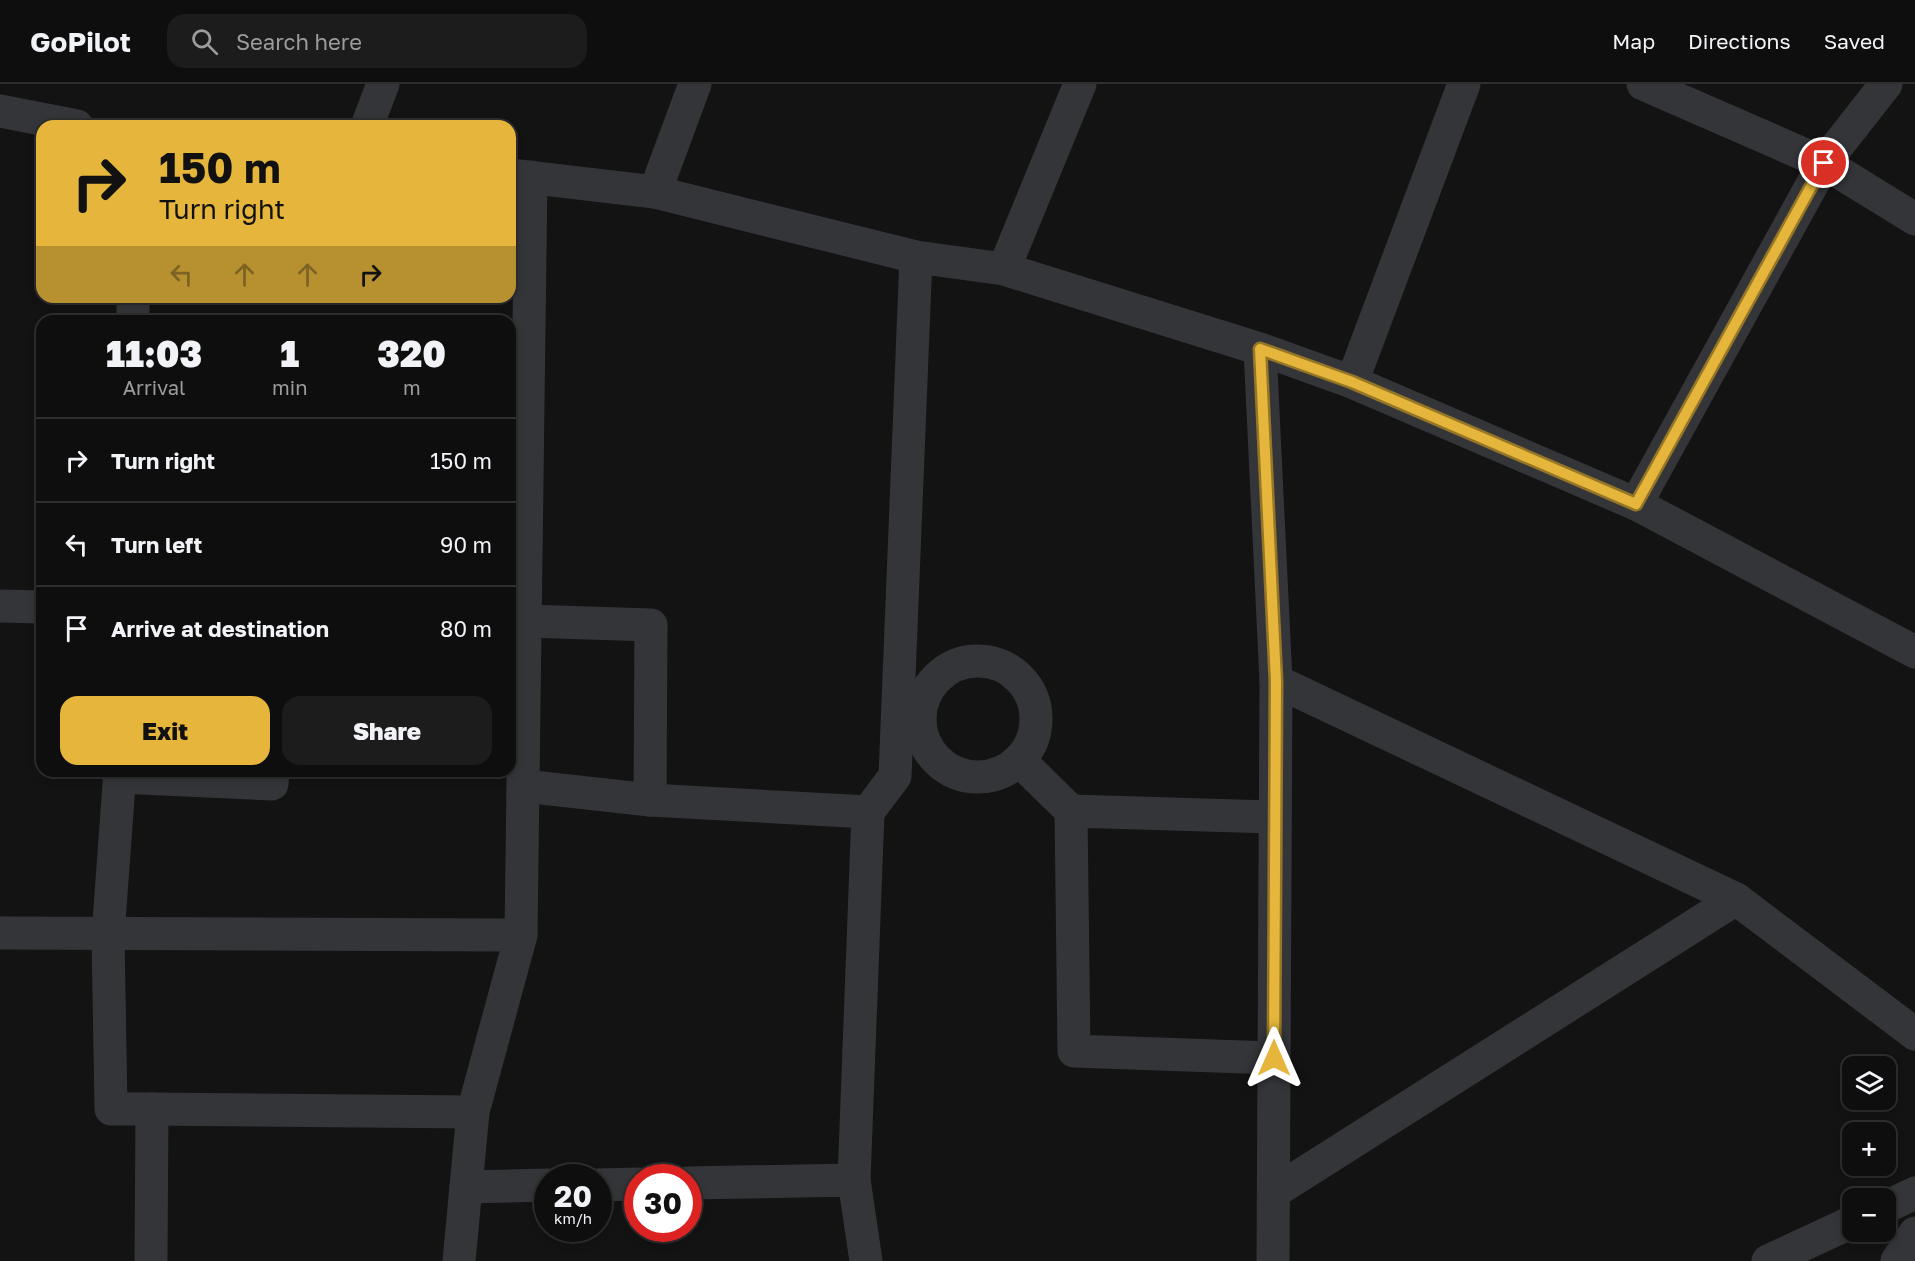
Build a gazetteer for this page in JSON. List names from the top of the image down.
{
  "page": {
    "header": "GoPilot",
    "search": "Search here",
    "nav": ["Map", "Directions", "Saved"],
    "turn": ["150 m", "Turn right"],
    "eta": [
      "11:03",
      "Arrival",
      "1",
      "min",
      "320",
      "m"
    ],
    "list": [
      {
        "name": "Turn right",
        "value": "150 m"
      },
      {
        "name": "Turn left",
        "value": "90 m"
      },
      {
        "name": "Arrive at destination",
        "value": "80 m"
      }
    ],
    "buttons": ["Exit", "Share"],
    "map_buttons": ["+", "−"],
    "speed": "20 km/h",
    "limit": "30"
  }
}
